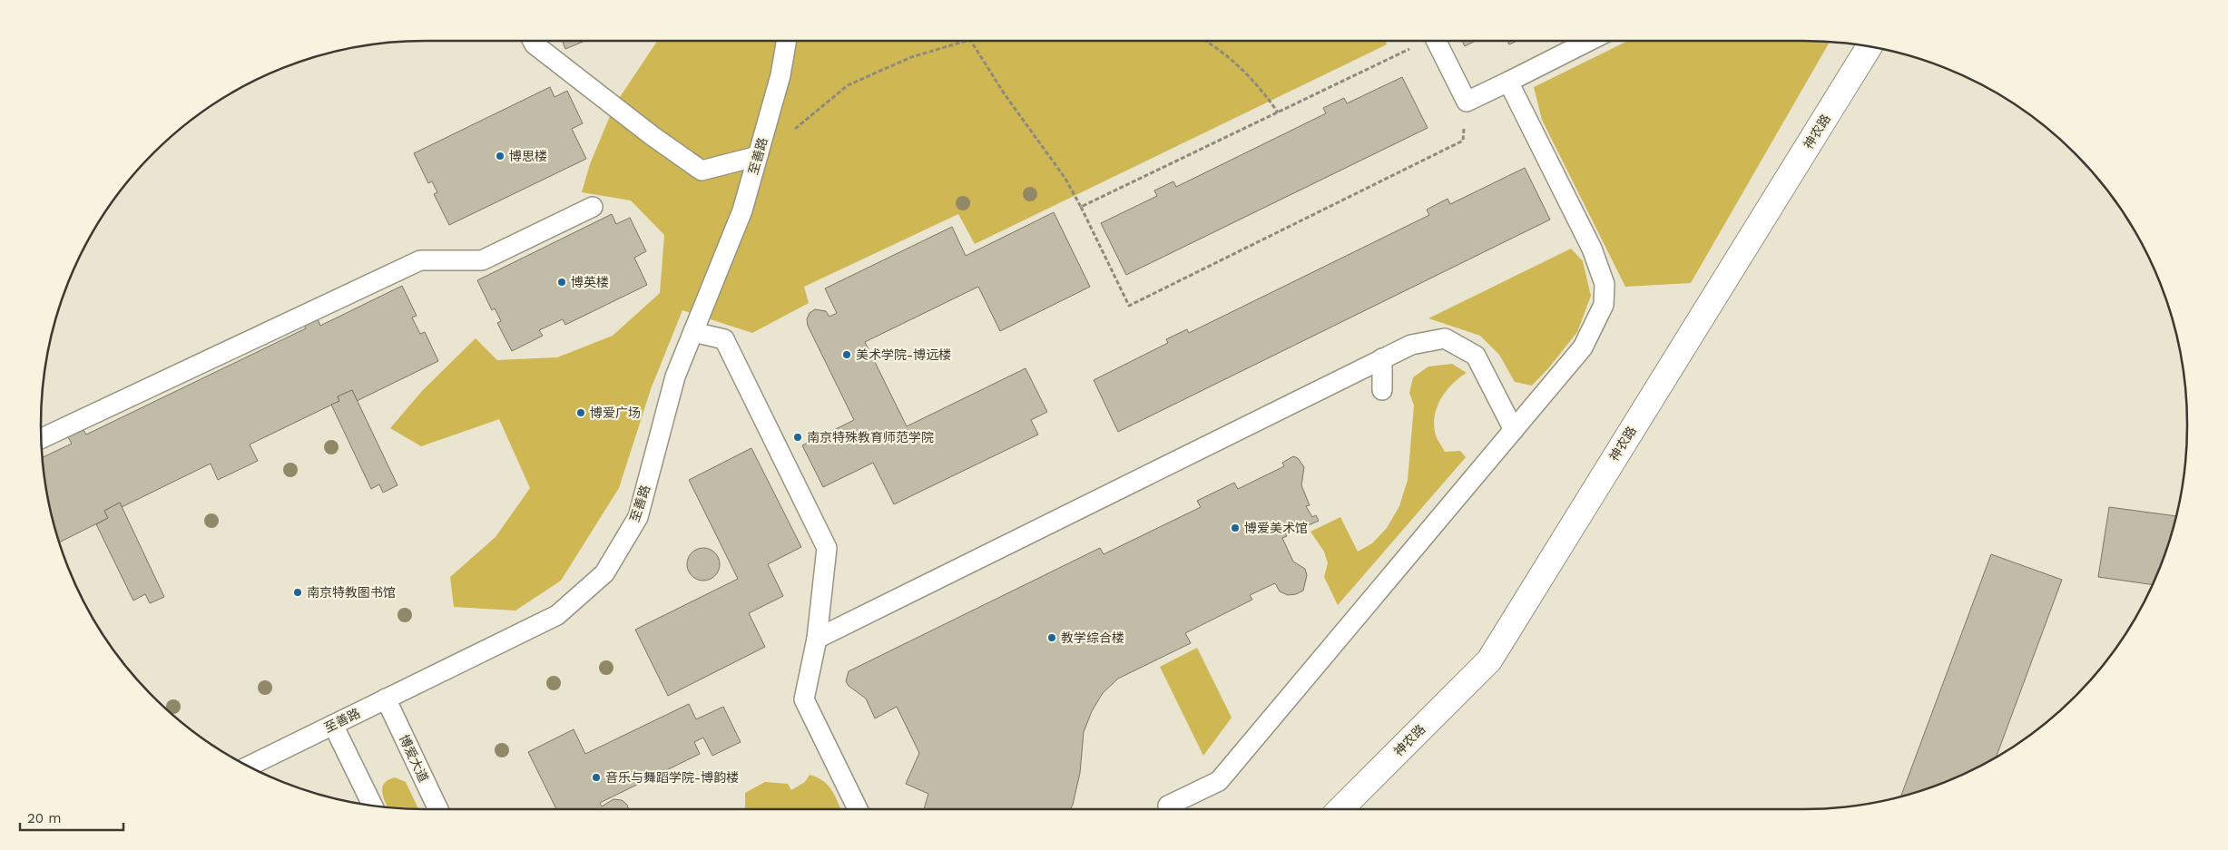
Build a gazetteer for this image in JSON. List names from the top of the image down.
{
  "streets": {
    "street": ["神农路"],
    "lane": ["至善路", "博爱大道"]
  },
  "crossings": [
    ["至善路", "博爱大道"]
  ],
  "places": [
    "博思楼",
    "博英楼",
    "美术学院-博远楼",
    "博爱广场",
    "南京特殊教育师范学院",
    "博爱美术馆",
    "南京特教图书馆",
    "教学综合楼",
    "音乐与舞蹈学院-博韵楼"
  ],
  "scale_bar": "20 m"
}
